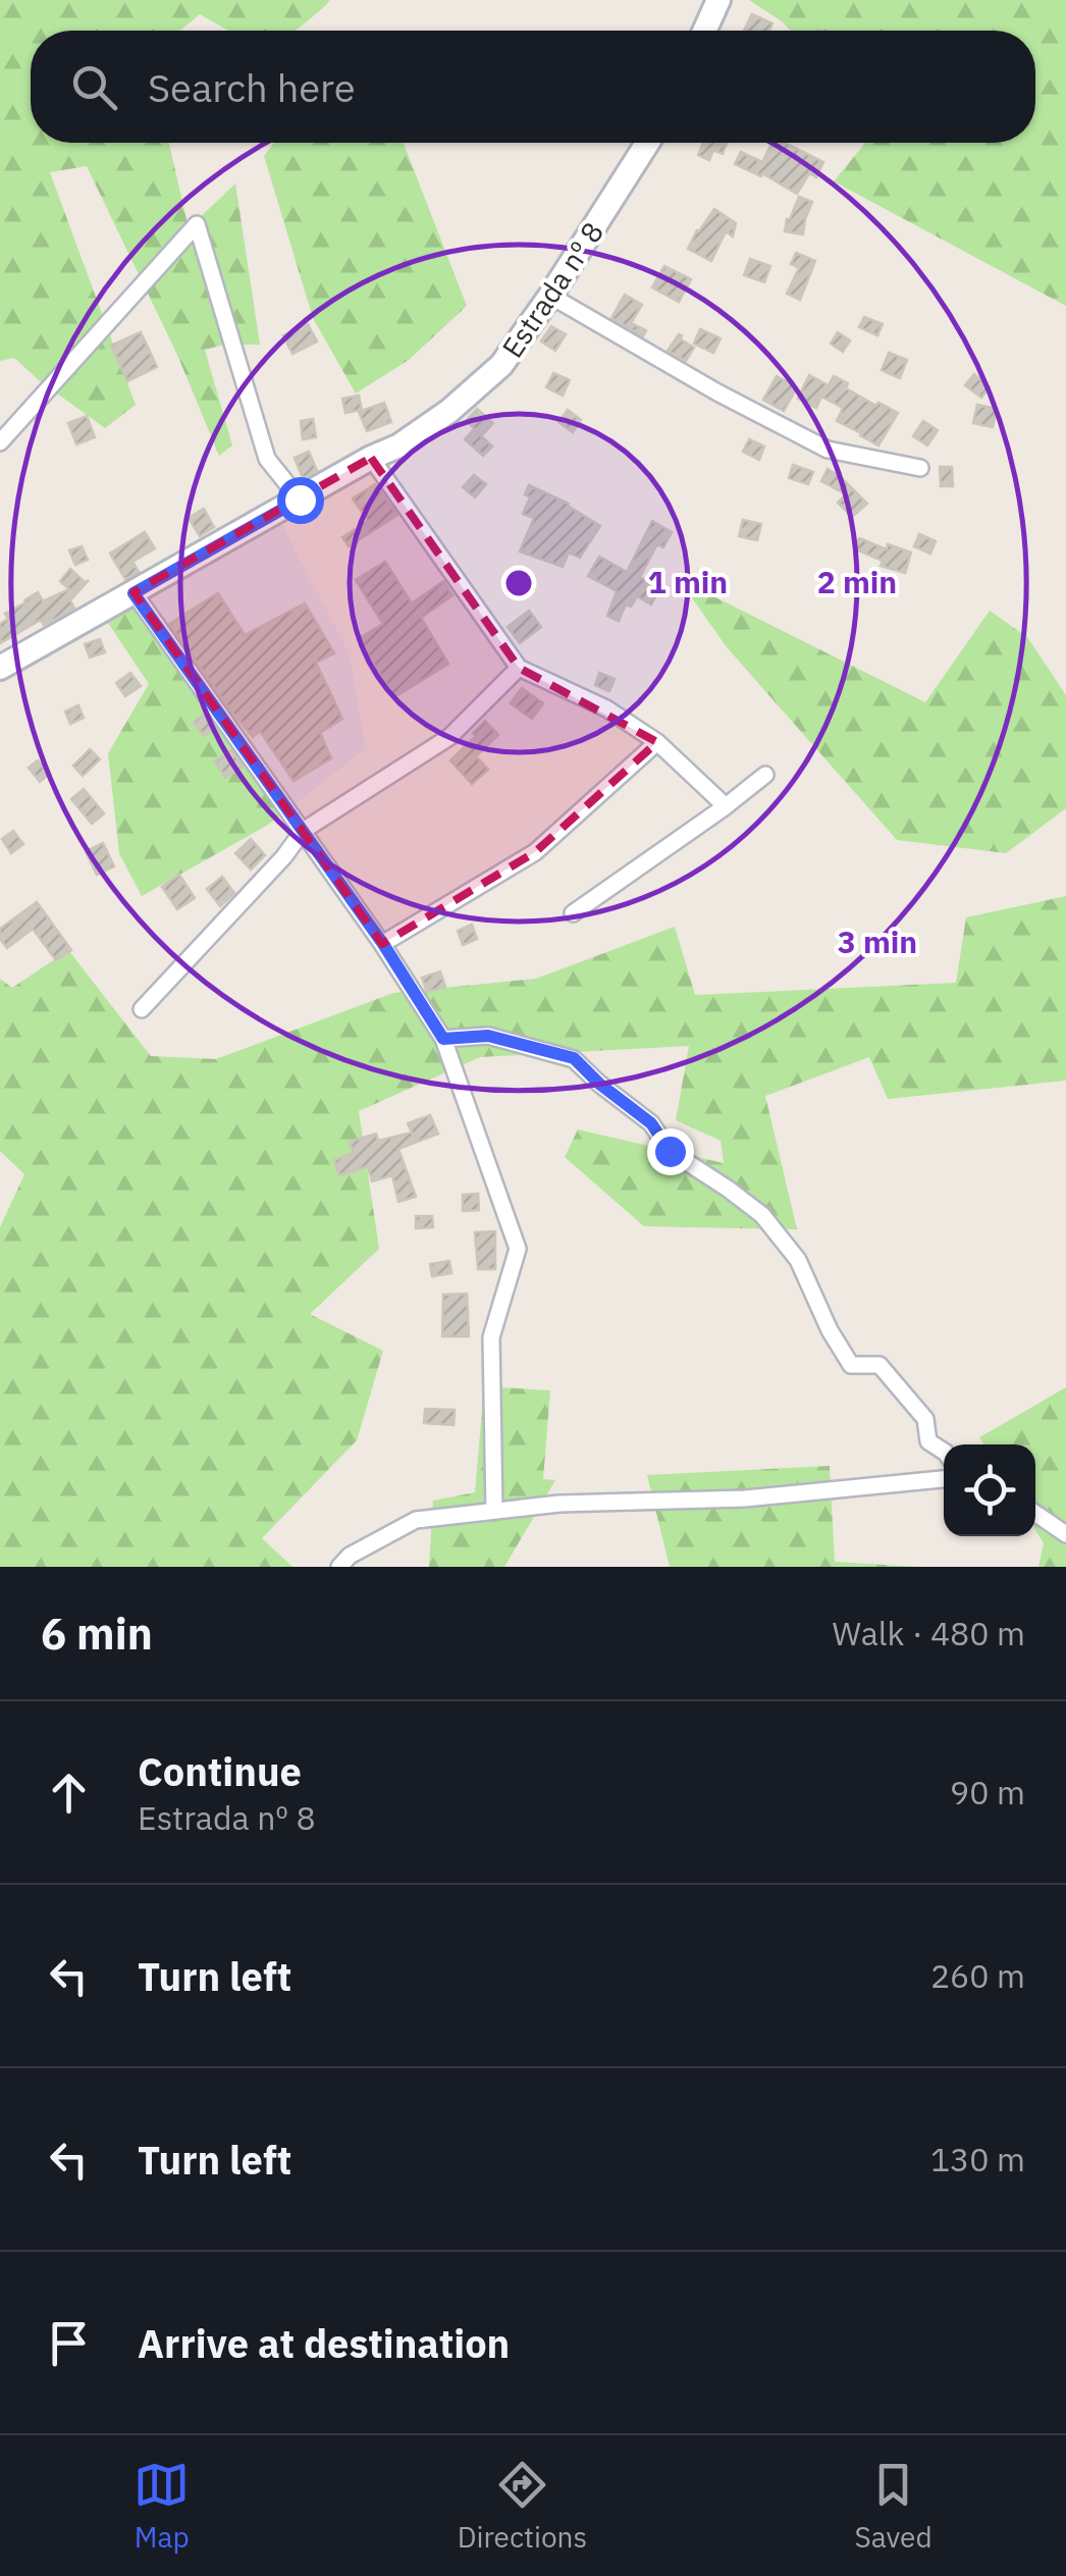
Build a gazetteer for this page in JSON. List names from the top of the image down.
{
  "streets": {
    "main road": ["Estrada nº 8"]
  },
  "page": {
    "search": "Search here",
    "heading": ["6 min", "Walk · 480 m"],
    "list": [
      ["Continue", "Estrada nº 8", "90 m"],
      ["Turn left", "260 m"],
      ["Turn left", "130 m"],
      "Arrive at destination"
    ],
    "nav": ["Map", "Directions", "Saved"]
  },
  "rings": ["1 min", "2 min", "3 min"]
}
